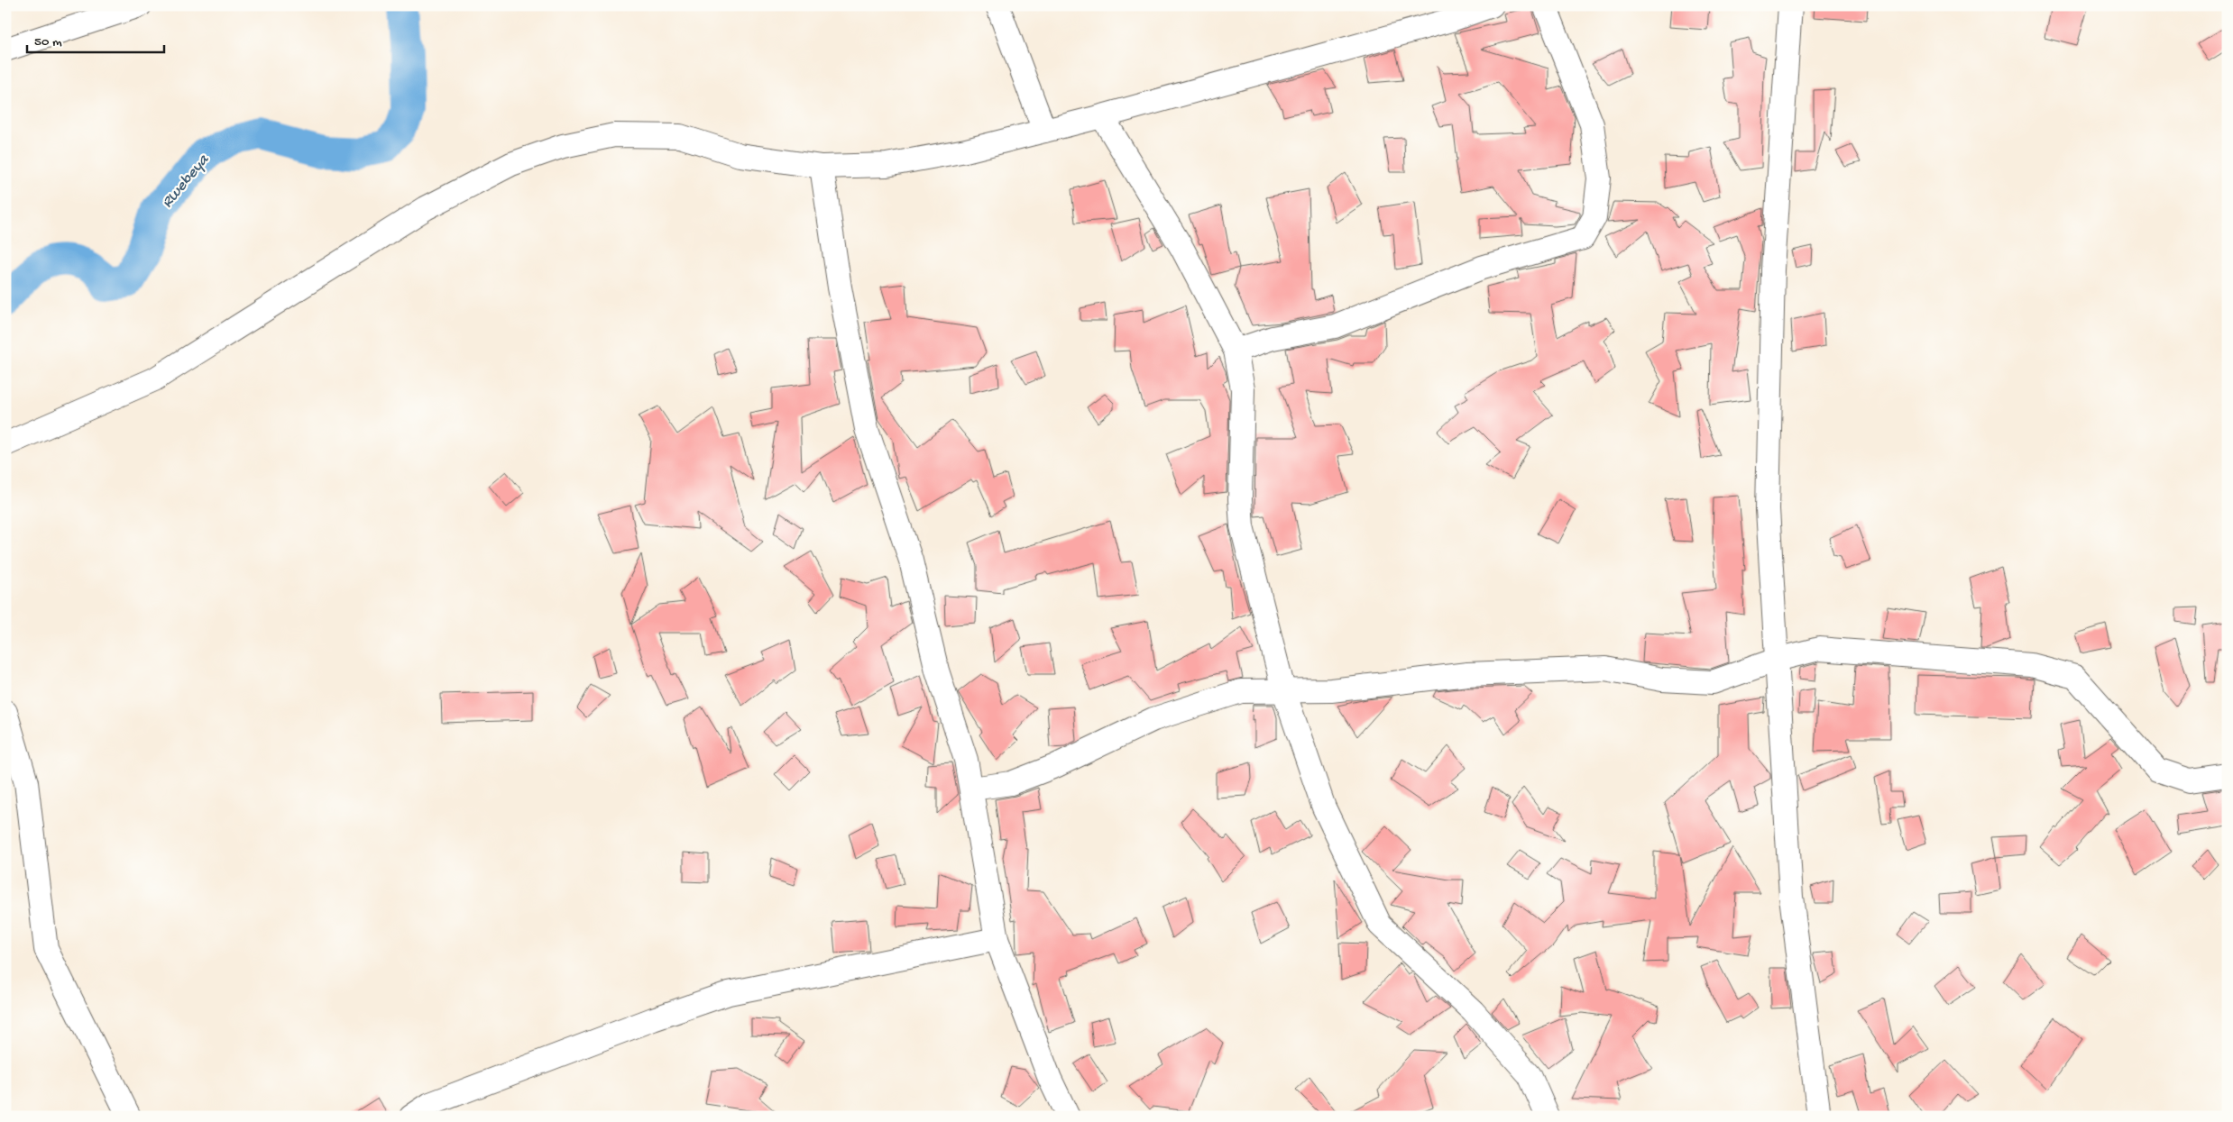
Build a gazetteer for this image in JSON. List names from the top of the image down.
{
  "water": ["Rwebeya"],
  "scale_bar": "50 m"
}
